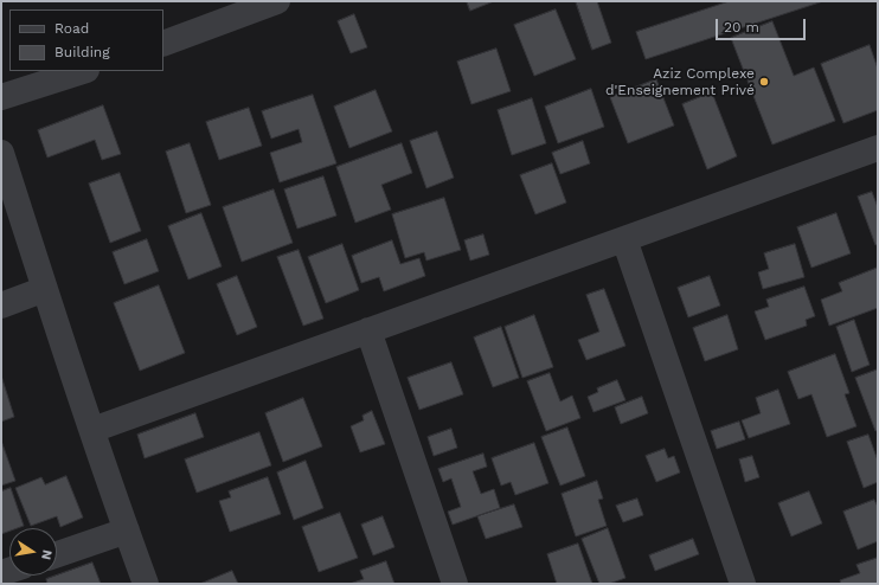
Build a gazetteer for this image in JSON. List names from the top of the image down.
{
  "places": ["Aziz Complexe d'Enseignement Privé"],
  "legend": ["Road", "Building"],
  "scale_bar": "20 m",
  "north": "right"
}
